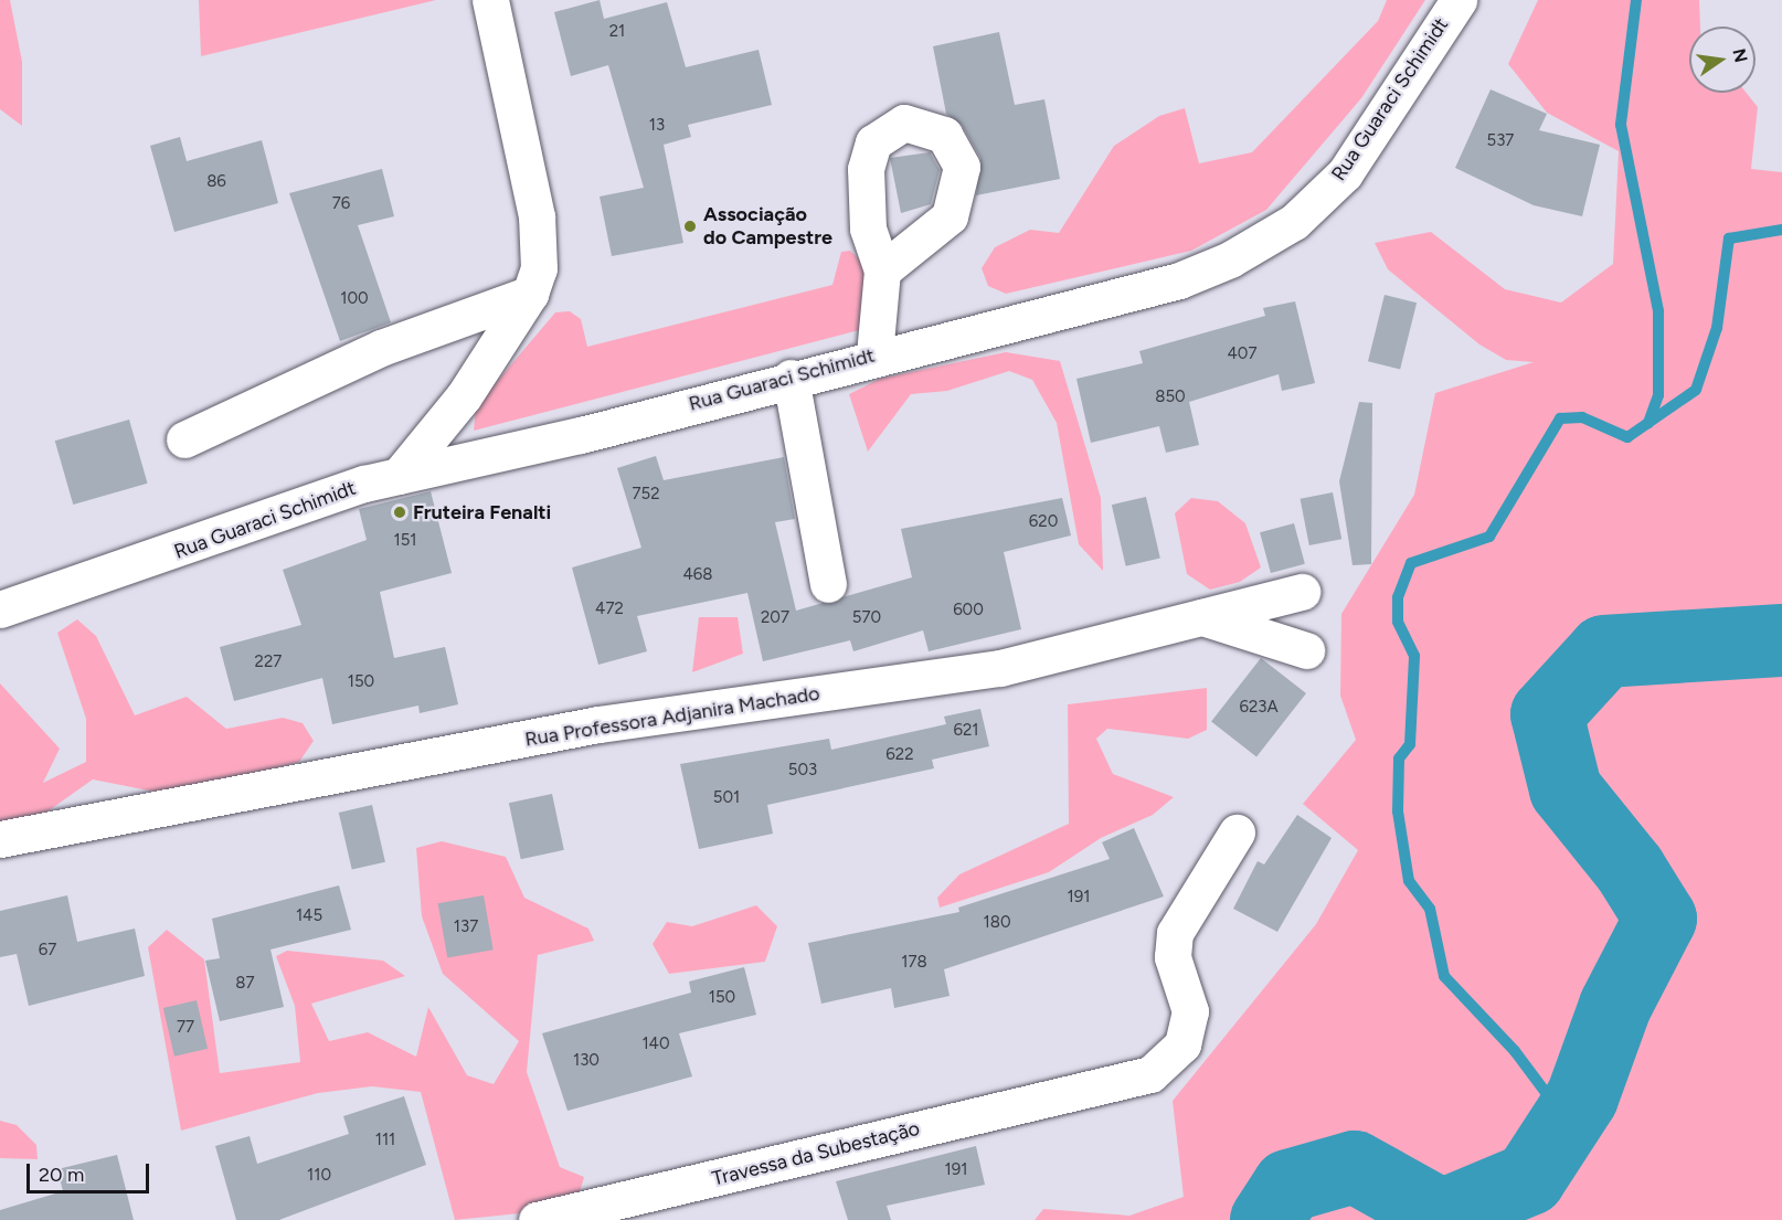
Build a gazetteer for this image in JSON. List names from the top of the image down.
{
  "streets": {
    "street": ["Rua Guaraci Schimidt", "Rua Professora Adjanira Machado", "Travessa da Subestação"]
  },
  "places": ["Associação do Campestre", "Fruteira Fenalti"],
  "house_numbers": [
    "21",
    "13",
    "537",
    "86",
    "76",
    "100",
    "407",
    "850",
    "752",
    "620",
    "151",
    "468",
    "472",
    "600",
    "207",
    "570",
    "227",
    "150",
    "623A",
    "621",
    "622",
    "503",
    "501",
    "191",
    "145",
    "180",
    "137",
    "67",
    "178",
    "87",
    "150",
    "77",
    "140",
    "130",
    "111",
    "191",
    "110"
  ],
  "scale_bar": "20 m",
  "north": "right"
}
